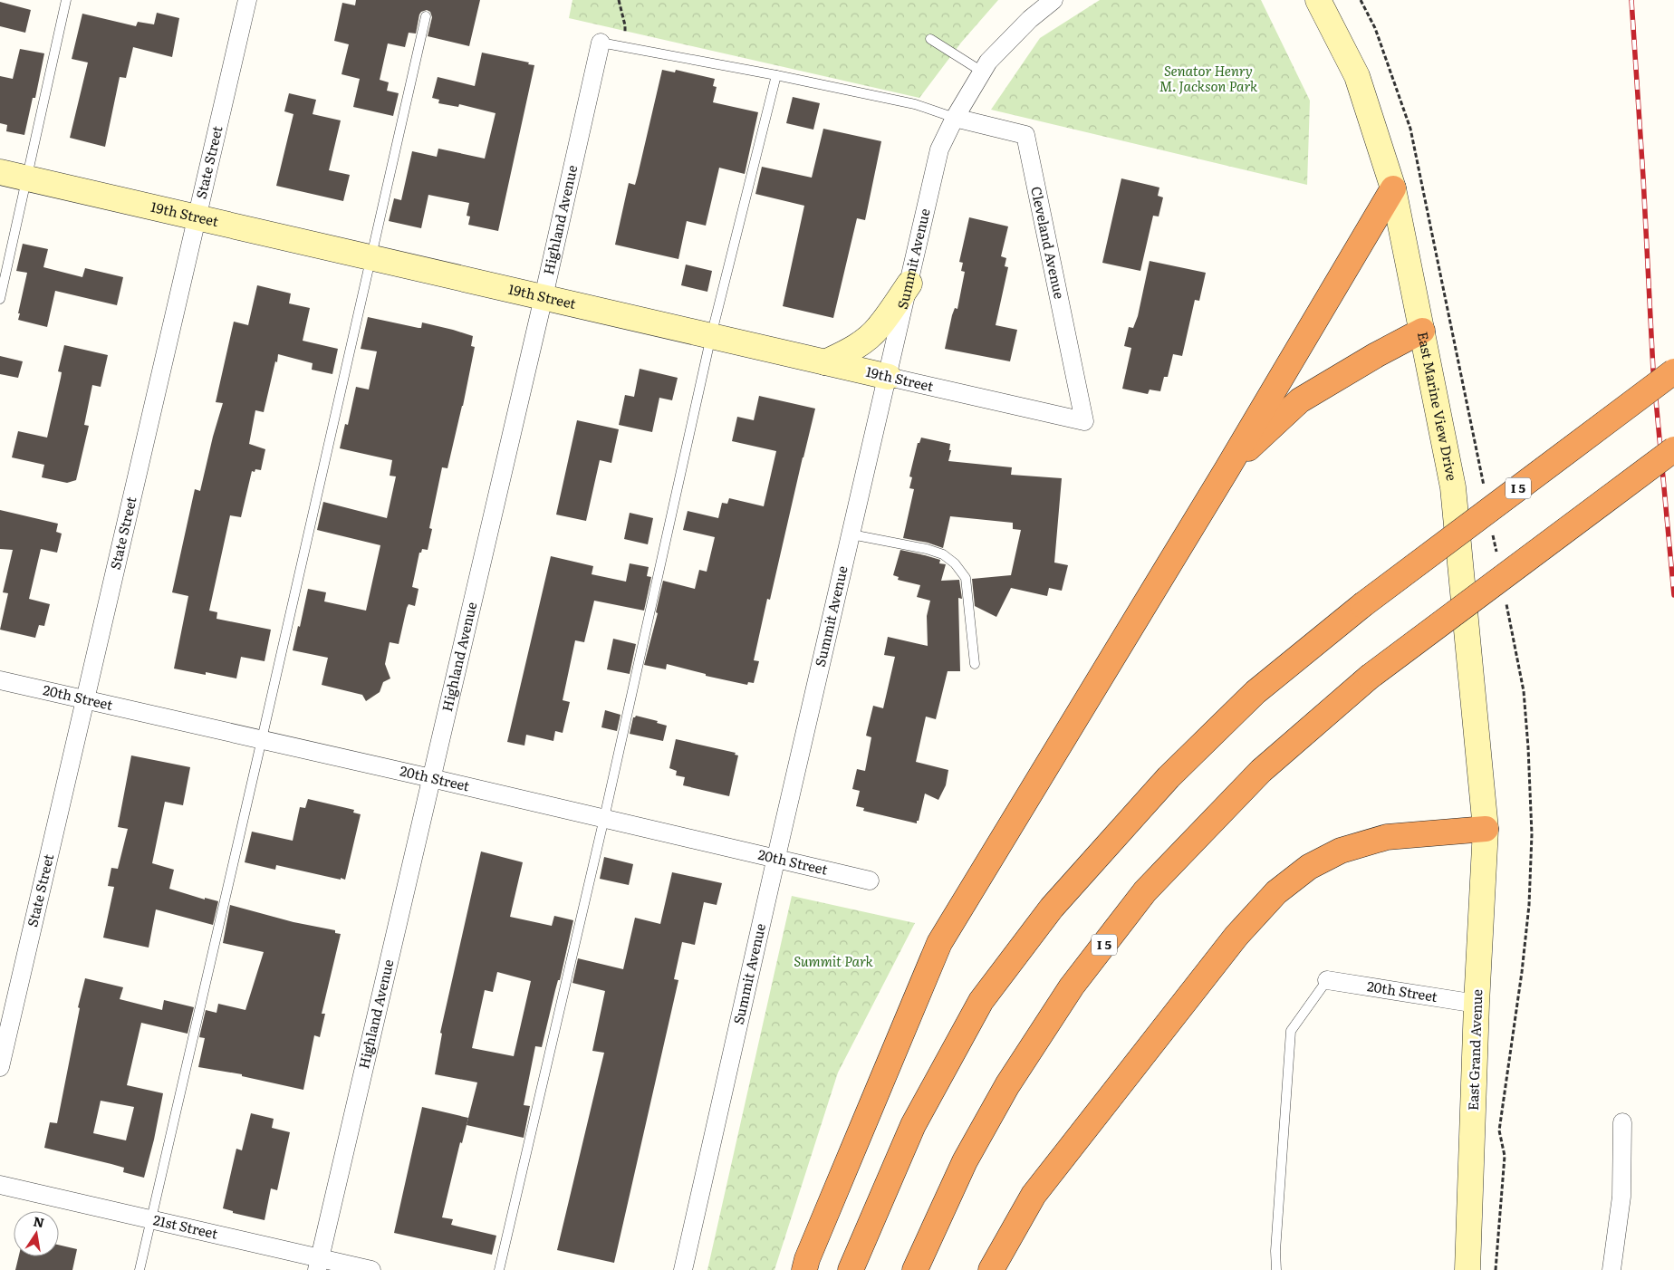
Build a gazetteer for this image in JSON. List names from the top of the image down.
{
  "streets": {
    "highway": ["I 5"],
    "main road": ["19th Street", "East Marine View Drive", "East Grand Avenue"],
    "street": [
      "State Street",
      "Highland Avenue",
      "Cleveland Avenue",
      "Summit Avenue",
      "20th Street",
      "21st Street"
    ]
  },
  "crossings": [
    ["State Street", "19th Street"],
    ["State Street", "20th Street"],
    ["19th Street", "Highland Avenue"],
    ["19th Street", "Cleveland Avenue"],
    ["19th Street", "Summit Avenue"],
    ["Highland Avenue", "20th Street"],
    ["Highland Avenue", "21st Street"],
    ["Cleveland Avenue", "Summit Avenue"],
    ["Summit Avenue", "20th Street"],
    ["East Marine View Drive", "East Grand Avenue"],
    ["20th Street", "East Grand Avenue"]
  ],
  "parks": ["Senator Henry M. Jackson Park", "Summit Park"],
  "north": "top"
}
